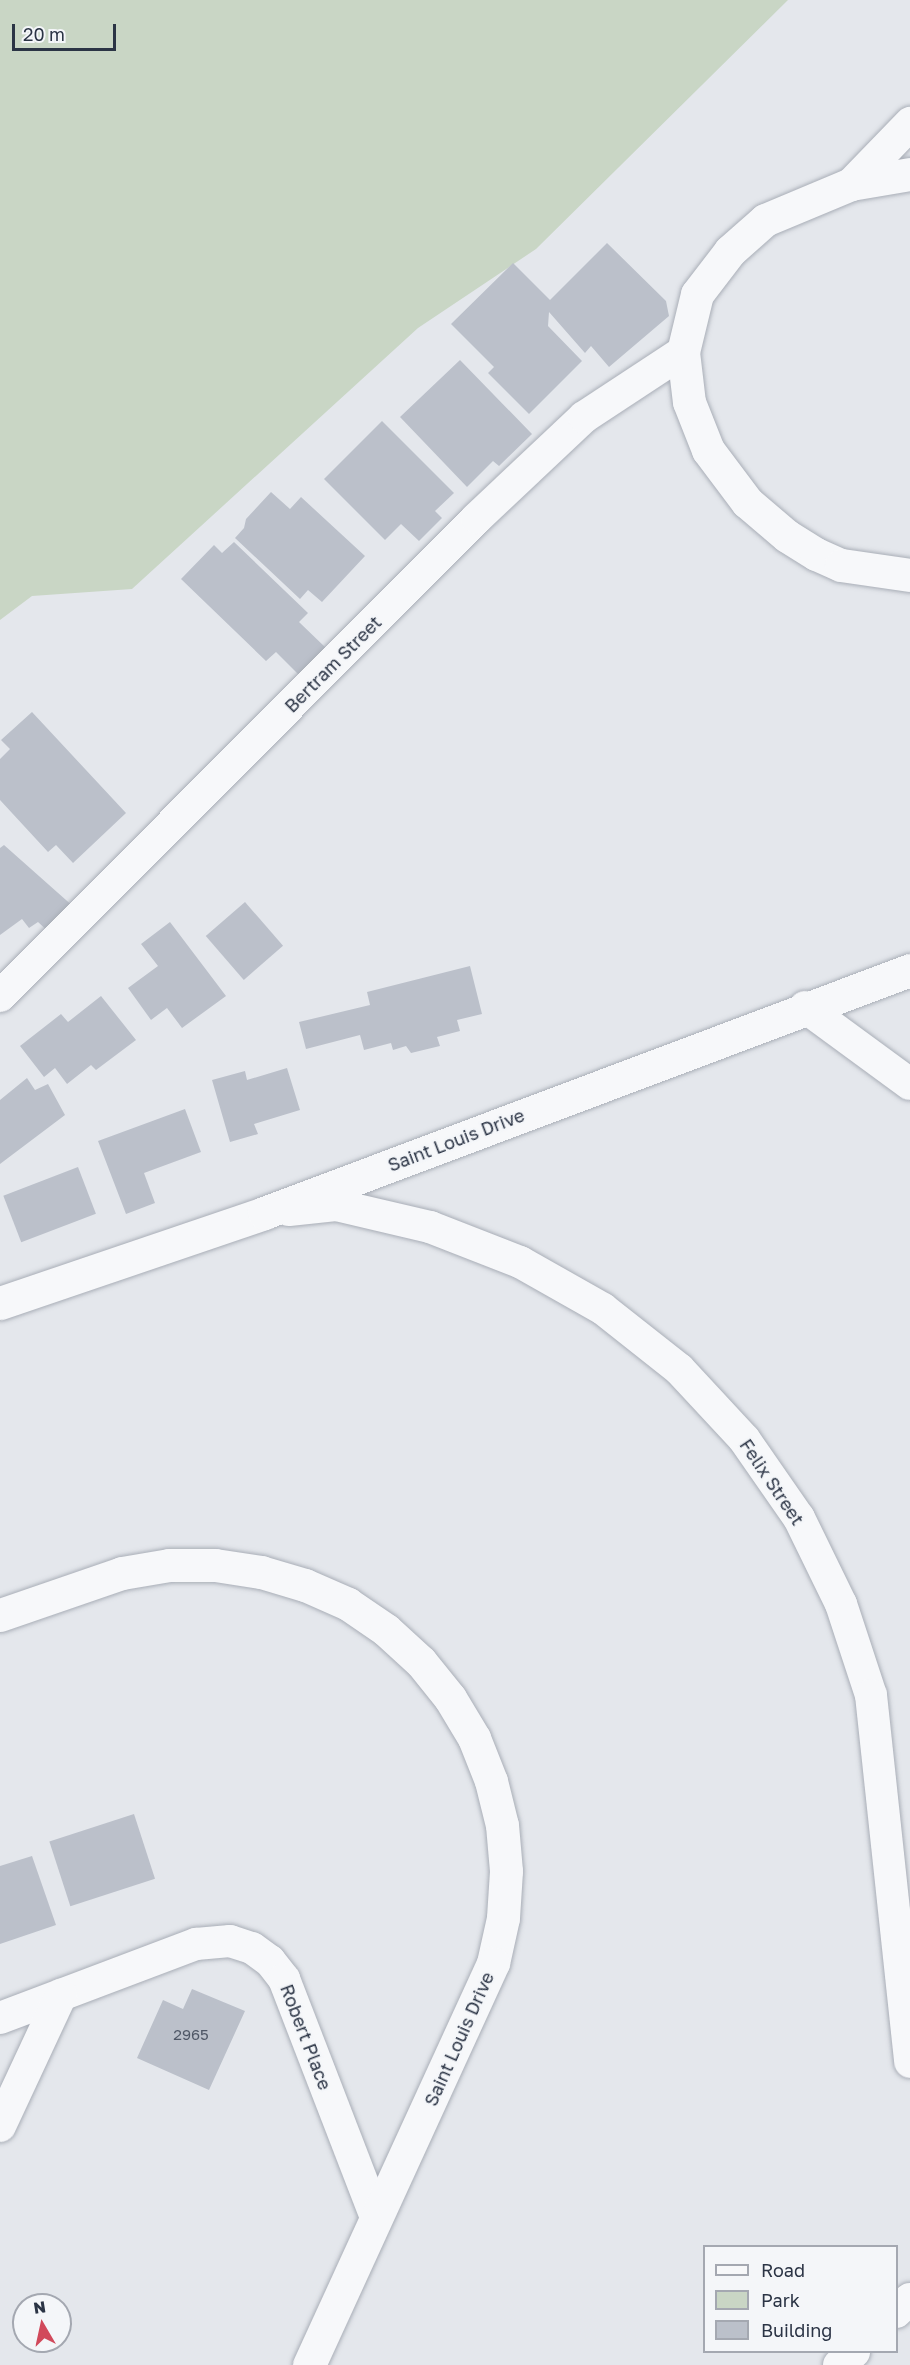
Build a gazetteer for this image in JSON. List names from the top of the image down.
{
  "streets": {
    "street": [
      "Bertram Street",
      "Saint Louis Drive",
      "Felix Street",
      "Robert Place"
    ]
  },
  "crossings": [
    ["Saint Louis Drive", "Felix Street"],
    ["Saint Louis Drive", "Robert Place"]
  ],
  "house_numbers": ["2965"],
  "legend": ["Road", "Park", "Building"],
  "scale_bar": "20 m",
  "north": "top"
}
